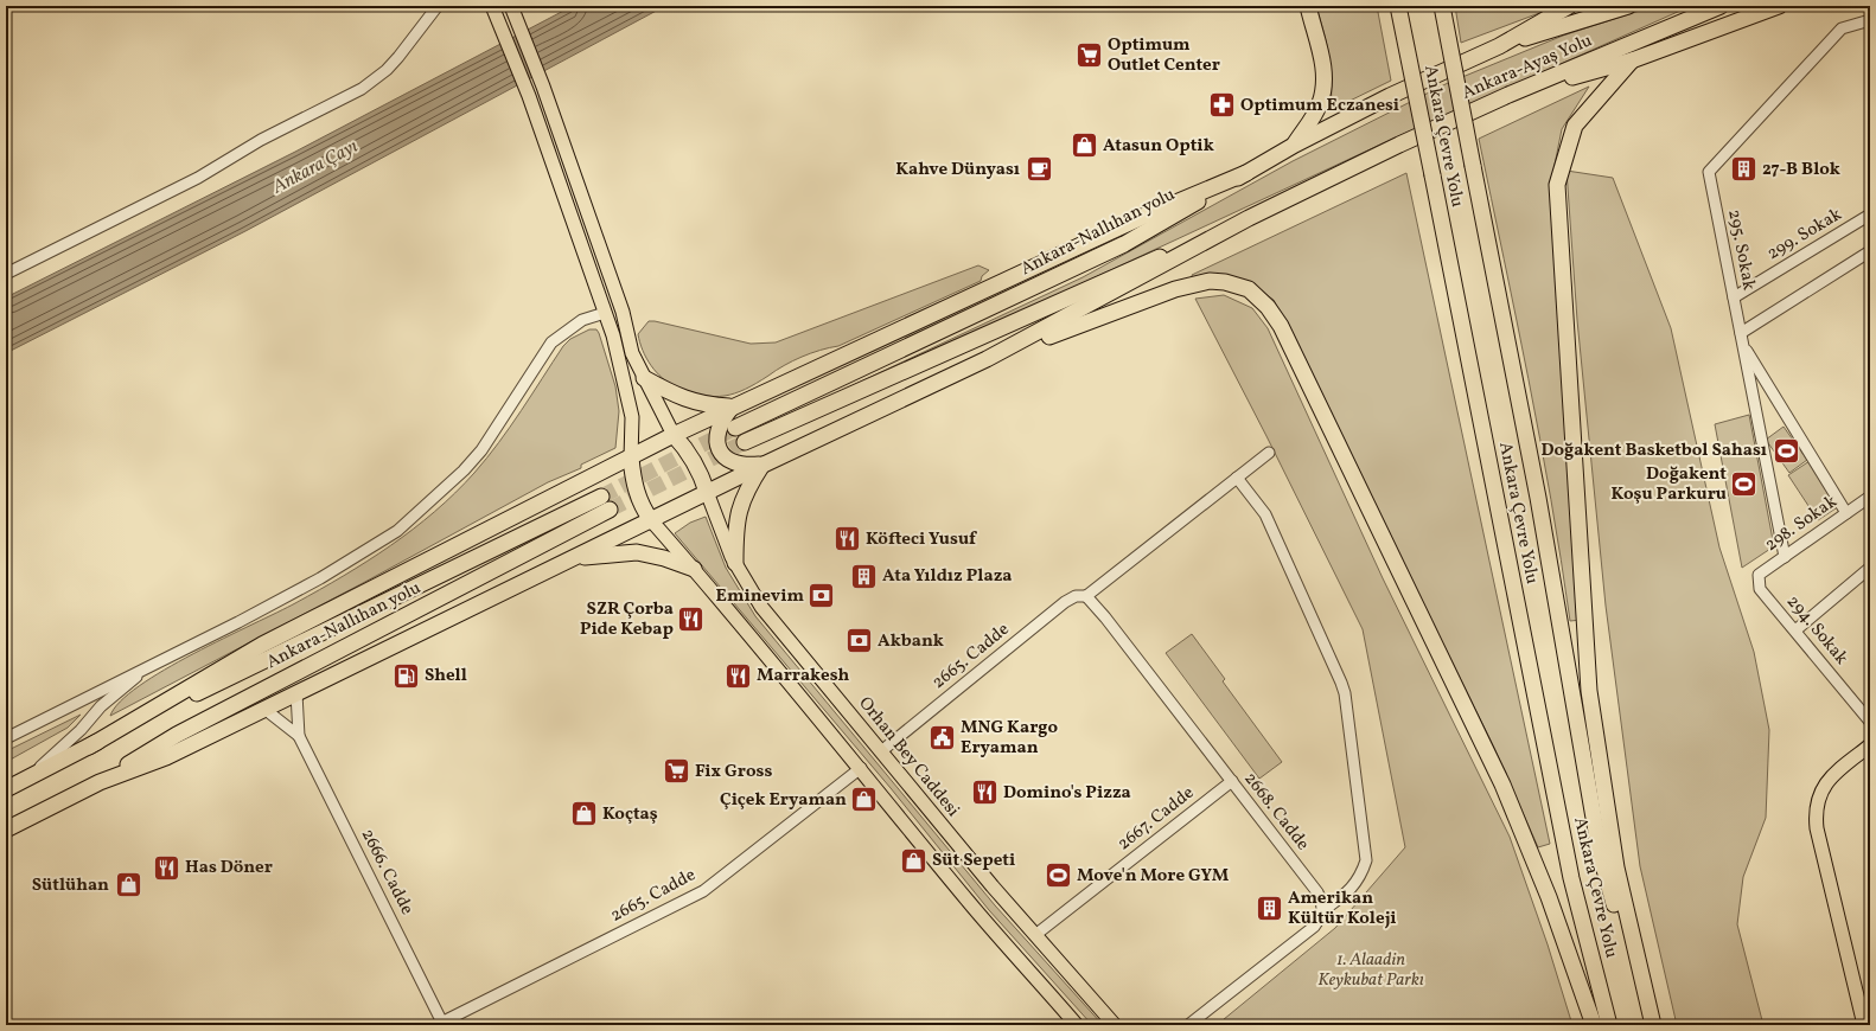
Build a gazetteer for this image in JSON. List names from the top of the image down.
{
  "streets": {
    "highway": ["Ankara-Ayaş Yolu", "Ankara Çevre Yolu", "Ankara-Nallıhan yolu"],
    "main road": ["Orhan Bey Caddesi"],
    "street": [
      "299. Sokak",
      "295. Sokak",
      "298. Sokak",
      "294. Sokak",
      "2665. Cadde",
      "2668. Cadde",
      "2667. Cadde",
      "2666. Cadde"
    ]
  },
  "crossings": [
    ["Ankara-Ayaş Yolu", "Ankara-Nallıhan yolu"],
    ["299. Sokak", "295. Sokak"],
    ["295. Sokak", "298. Sokak"],
    ["298. Sokak", "294. Sokak"],
    ["2665. Cadde", "Orhan Bey Caddesi"],
    ["2665. Cadde", "2668. Cadde"],
    ["2665. Cadde", "2666. Cadde"],
    ["Orhan Bey Caddesi", "2667. Cadde"],
    ["2668. Cadde", "2667. Cadde"]
  ],
  "water": ["Ankara Çayı"],
  "parks": ["1. Alaadin Keykubat Parkı"],
  "places": {
    "supermarket": ["Optimum Outlet Center", "Fix Gross"],
    "pharmacy": ["Optimum Eczanesi"],
    "shop": [
      "Atasun Optik",
      "Çiçek Eryaman",
      "Koçtaş",
      "Süt Sepeti",
      "Sütlühan"
    ],
    "cafe": ["Kahve Dünyası"],
    "building": ["27-B Blok", "Ata Yıldız Plaza", "Amerikan Kültür Koleji"],
    "sports": ["Doğakent Basketbol Sahası", "Doğakent Koşu Parkuru", "Move'n More GYM"],
    "restaurant": [
      "Köfteci Yusuf",
      "SZR Çorba Pide Kebap",
      "Marrakesh",
      "Domino's Pizza",
      "Has Döner"
    ],
    "bank": ["Eminevim", "Akbank"],
    "fuel station": ["Shell"],
    "public building": ["MNG Kargo Eryaman"]
  }
}
